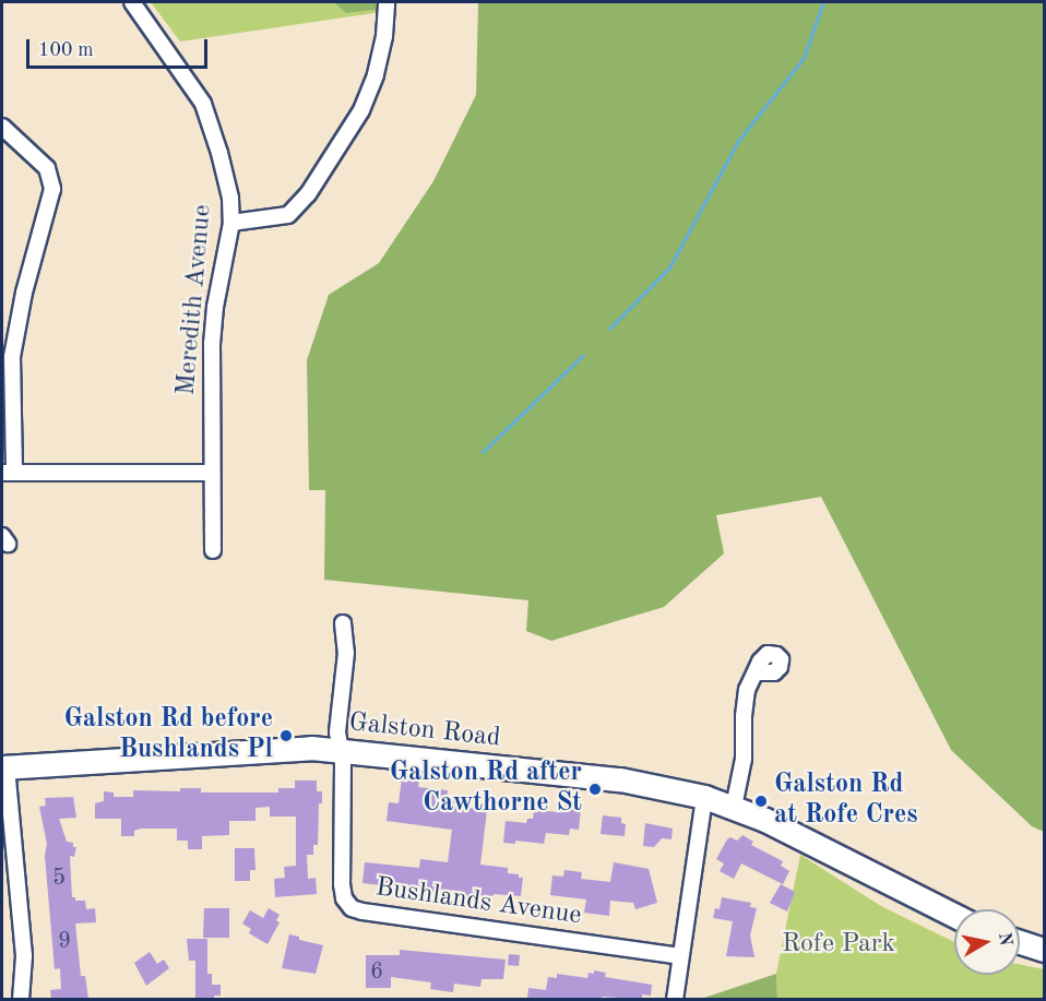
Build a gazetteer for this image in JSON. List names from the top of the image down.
{
  "streets": {
    "main road": ["Galston Road"],
    "street": ["Meredith Avenue", "Bushlands Avenue"]
  },
  "crossings": [
    ["Galston Road", "Bushlands Avenue"]
  ],
  "parks": ["Rofe Park"],
  "places": ["Galston Rd before Bushlands Pl", "Galston Rd after Cawthorne St", "Galston Rd at Rofe Cres"],
  "house_numbers": ["5", "9", "6"],
  "scale_bar": "100 m",
  "north": "right"
}
